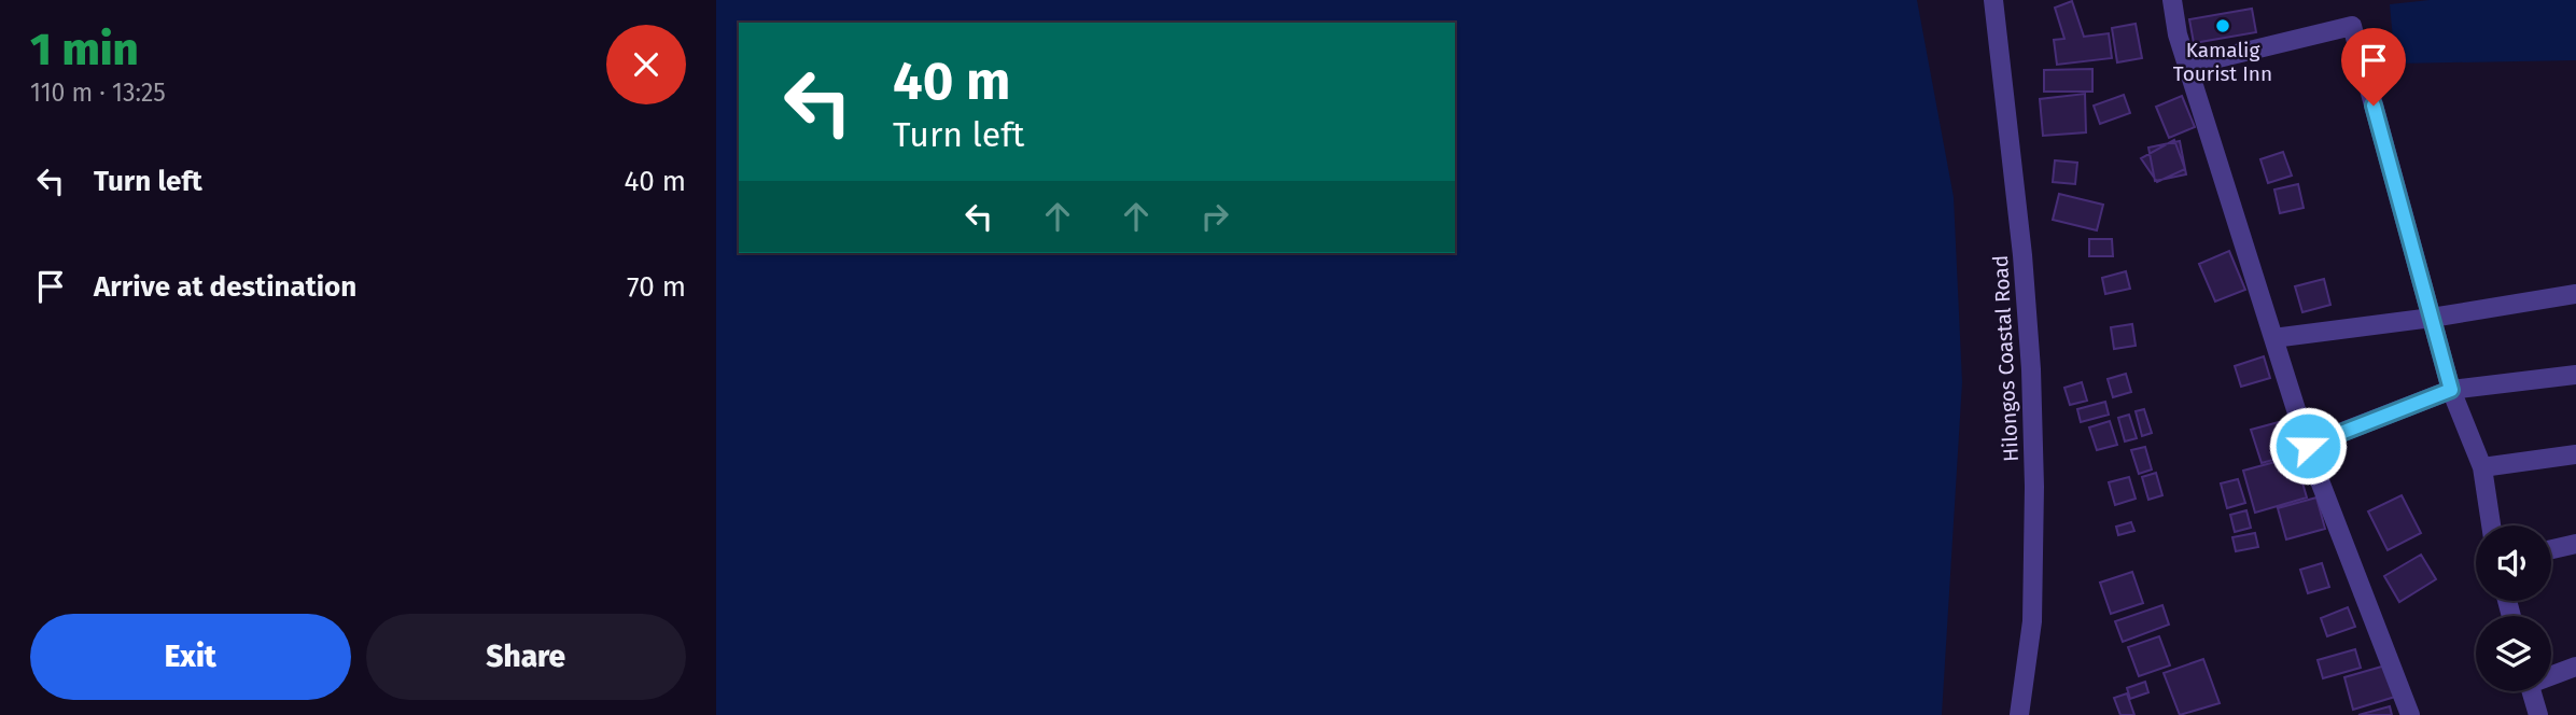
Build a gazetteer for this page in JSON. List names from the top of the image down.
{
  "streets": {
    "street": ["Hilongos Coastal Road"]
  },
  "places": ["Kamalig Tourist Inn"],
  "page": {
    "heading": ["1 min", "110 m · 13:25"],
    "turn": ["40 m", "Turn left"],
    "list": [
      {
        "name": "Turn left",
        "value": "40 m"
      },
      {
        "name": "Arrive at destination",
        "value": "70 m"
      }
    ],
    "buttons": ["Exit", "Share"]
  }
}
